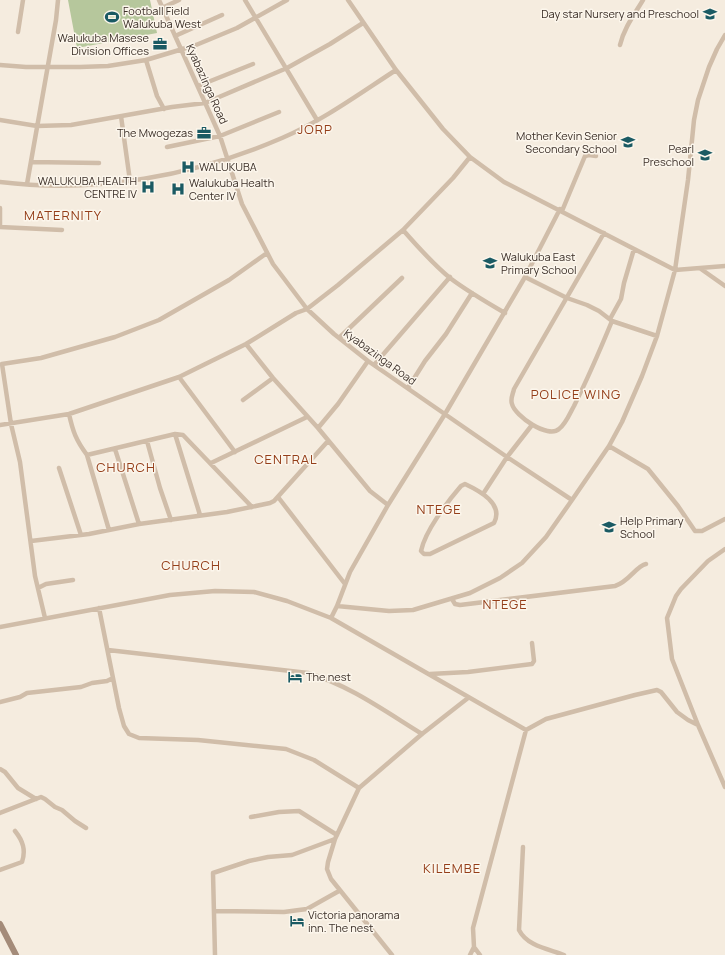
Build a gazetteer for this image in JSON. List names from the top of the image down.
{
  "streets": {
    "street": ["Kyabazinga Road"]
  },
  "districts": [
    "JORP",
    "MATERNITY",
    "POLICE WING",
    "CENTRAL",
    "CHURCH",
    "NTEGE",
    "CHURCH",
    "NTEGE",
    "KILEMBE"
  ],
  "places": {
    "school or university": [
      "Day star Nursery and Preschool",
      "Mother Kevin Senior Secondary School",
      "Pearl Preschool",
      "Walukuba East Primary School",
      "Help Primary School"
    ],
    "sports": ["Football Field Walukuba West"],
    "office": ["Walukuba Masese Division Offices", "The Mwogezas"],
    "hospital": ["WALUKUBA", "WALUKUBA HEALTH CENTRE IV", "Walukuba Health Center IV"],
    "hotel": ["The nest", "Victoria panorama inn. The nest"]
  }
}
